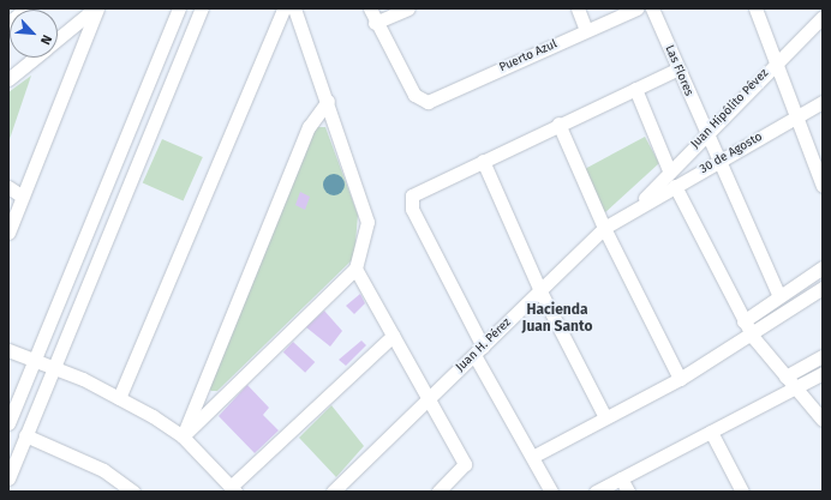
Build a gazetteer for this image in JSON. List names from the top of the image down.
{
  "streets": {
    "street": [
      "Puerto Azul",
      "Las Flores",
      "Juan Hipólito Pévez",
      "30 de Agosto",
      "Juan H. Pérez"
    ]
  },
  "crossings": [
    ["Las Flores", "Juan Hipólito Pévez"],
    ["Las Flores", "30 de Agosto"],
    ["Juan Hipólito Pévez", "30 de Agosto"],
    ["Juan Hipólito Pévez", "Juan H. Pérez"],
    ["30 de Agosto", "Juan H. Pérez"]
  ],
  "districts": ["Hacienda Juan Santo"],
  "north": "bottom right"
}
